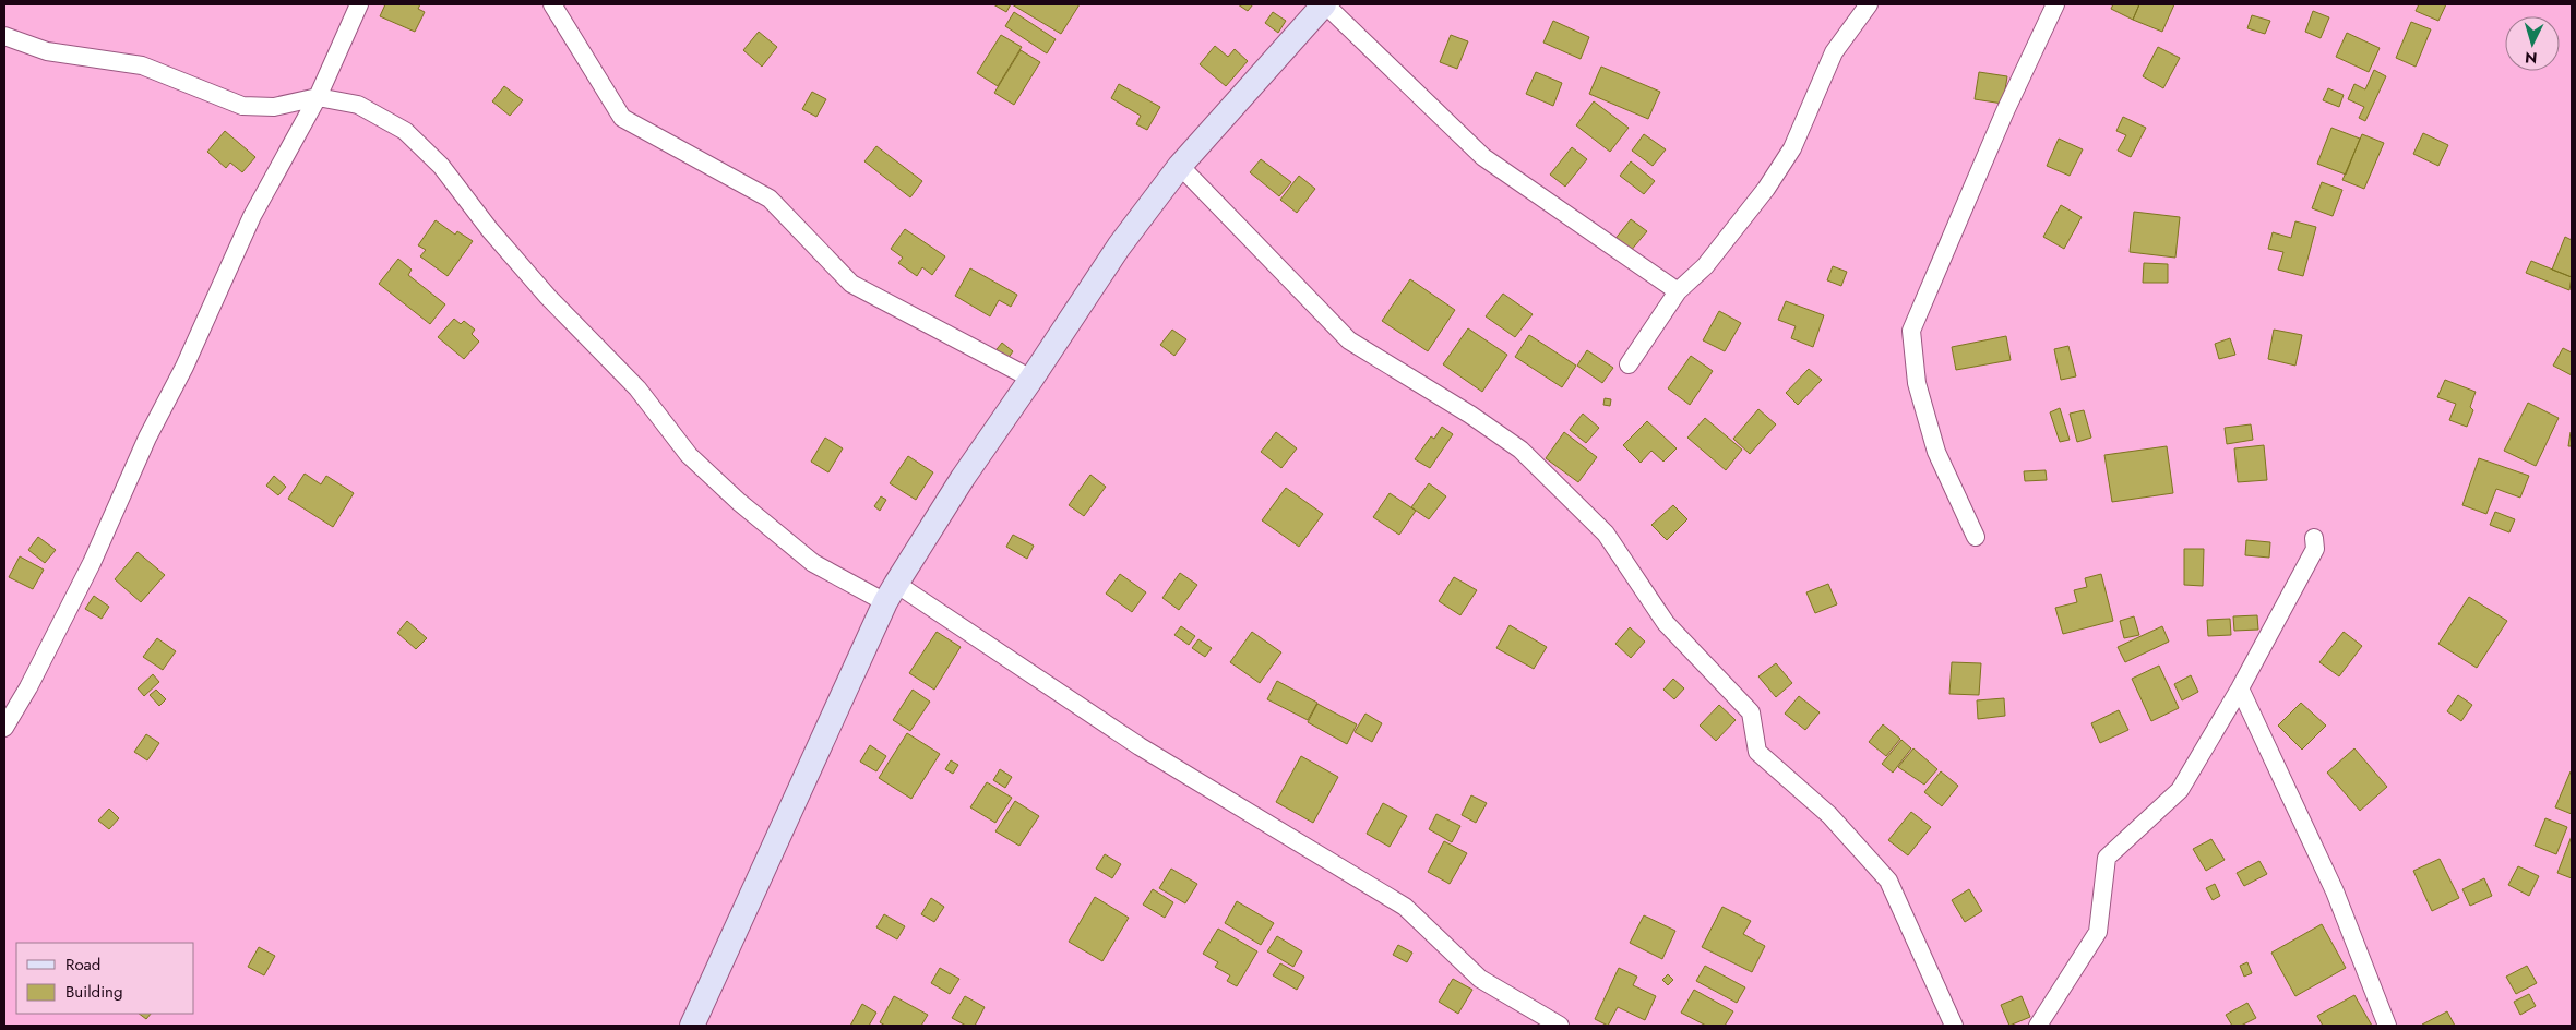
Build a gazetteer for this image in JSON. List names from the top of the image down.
{
  "legend": ["Road", "Building"],
  "north": "bottom"
}
